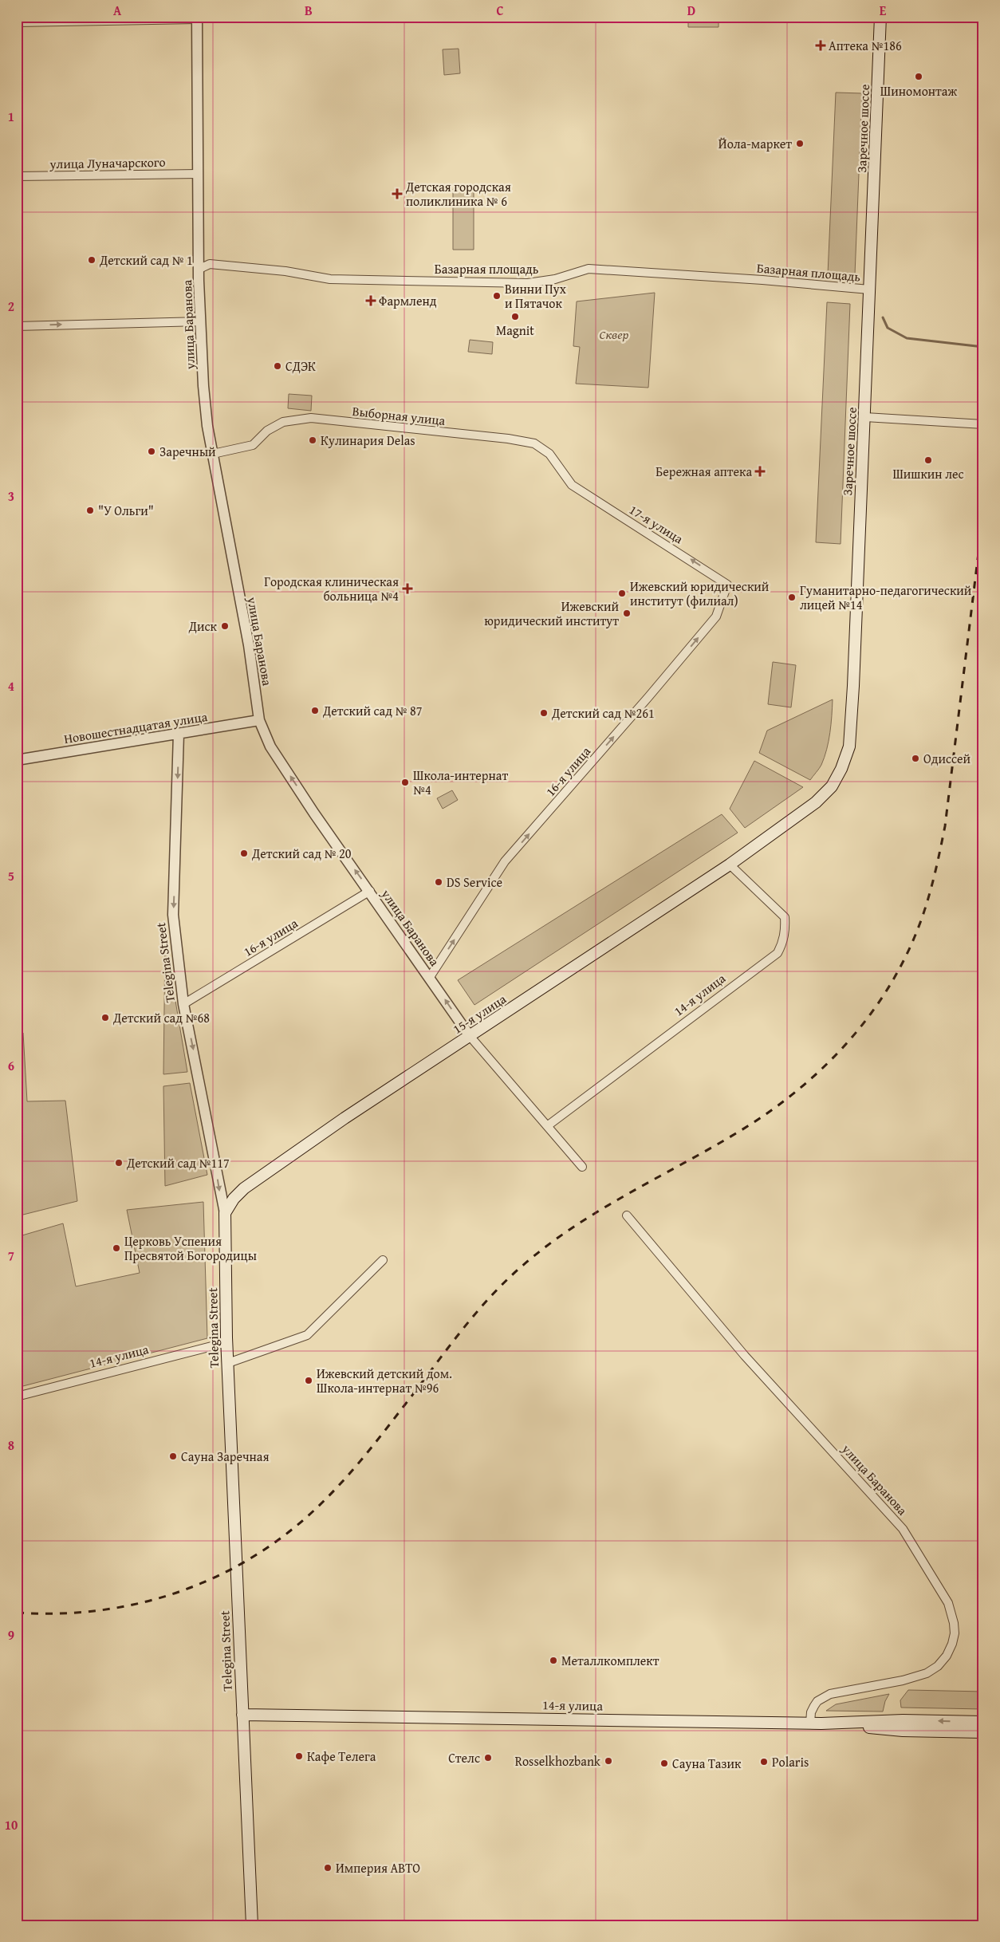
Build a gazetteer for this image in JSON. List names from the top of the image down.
{
  "streets": {
    "main road": [
      "Заречное шоссе",
      "Telegina Street",
      "14-я улица",
      "15-я улица"
    ],
    "street": [
      "улица Луначарского",
      "Базарная площадь",
      "улица Баранова",
      "Выборная улица",
      "17-я улица",
      "Новошестнадцатая улица",
      "16-я улица"
    ]
  },
  "crossings": [
    ["Заречное шоссе", "Базарная площадь"],
    ["Заречное шоссе", "15-я улица"],
    ["улица Луначарского", "улица Баранова"],
    ["Базарная площадь", "улица Баранова"],
    ["улица Баранова", "Выборная улица"],
    ["улица Баранова", "Новошестнадцатая улица"],
    ["улица Баранова", "16-я улица"],
    ["улица Баранова", "14-я улица"],
    ["улица Баранова", "15-я улица"],
    ["Выборная улица", "17-я улица"],
    ["17-я улица", "16-я улица"],
    ["Новошестнадцатая улица", "Telegina Street"],
    ["16-я улица", "Telegina Street"],
    ["Telegina Street", "14-я улица"],
    ["Telegina Street", "15-я улица"],
    ["14-я улица", "15-я улица"]
  ],
  "one_way": ["17-я улица", "16-я улица", "Telegina Street"],
  "parks": ["Сквер"],
  "places": {
    "health": [
      "Аптека №186",
      "Детская городская поликлиника № 6",
      "Фармленд",
      "Бережная аптека",
      "Городская клиническая больница №4"
    ],
    "other": [
      "Шиномонтаж",
      "Йола-маркет",
      "Детский сад № 1",
      "Винни Пух и Пятачок",
      "Magnit",
      "СДЭК",
      "Кулинария Delas",
      "Заречный",
      "Шишкин лес",
      "\"У Ольги\"",
      "Ижевский юридический институт (филиал)",
      "Гуманитарно-педагогический лицей №14",
      "Ижевский юридический институт",
      "Диск",
      "Детский сад № 87",
      "Детский сад №261",
      "Одиссей",
      "Школа-интернат №4",
      "Детский сад № 20",
      "DS Service",
      "Детский сад №68",
      "Детский сад №117",
      "Церковь Успения Пресвятой Богородицы",
      "Ижевский детский дом. Школа-интернат №96",
      "Сауна Заречная",
      "Металлкомплект",
      "Кафе Телега",
      "Стелс",
      "Rosselkhozbank",
      "Polaris",
      "Сауна Тазик",
      "Империя АВТО"
    ]
  },
  "grid": {
    "columns": [
      "A",
      "B",
      "C",
      "D",
      "E"
    ],
    "rows": [
      "1",
      "2",
      "3",
      "4",
      "5",
      "6",
      "7",
      "8",
      "9",
      "10"
    ]
  }
}
